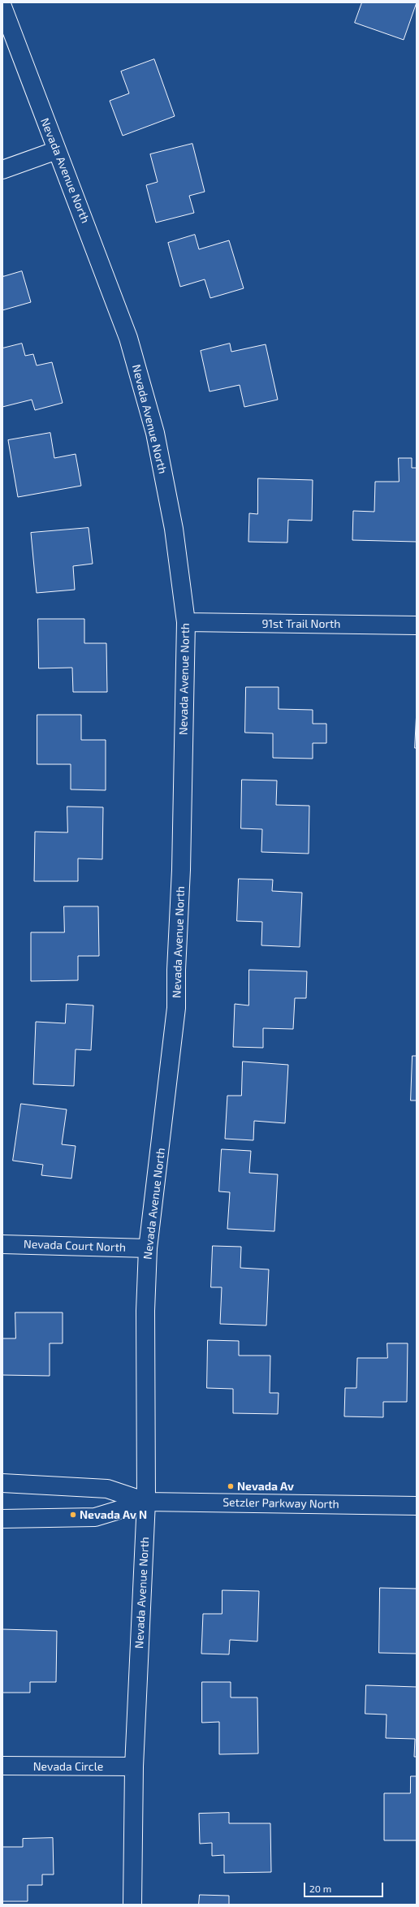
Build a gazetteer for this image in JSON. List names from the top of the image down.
{
  "streets": {
    "street": [
      "Nevada Avenue North",
      "91st Trail North",
      "Nevada Court North",
      "Setzler Parkway North",
      "Nevada Circle"
    ]
  },
  "crossings": [
    ["Nevada Avenue North", "91st Trail North"],
    ["Nevada Avenue North", "Nevada Court North"],
    ["Nevada Avenue North", "Setzler Parkway North"],
    ["Nevada Avenue North", "Nevada Circle"]
  ],
  "places": ["Nevada Av", "Nevada Av N"],
  "scale_bar": "20 m"
}
